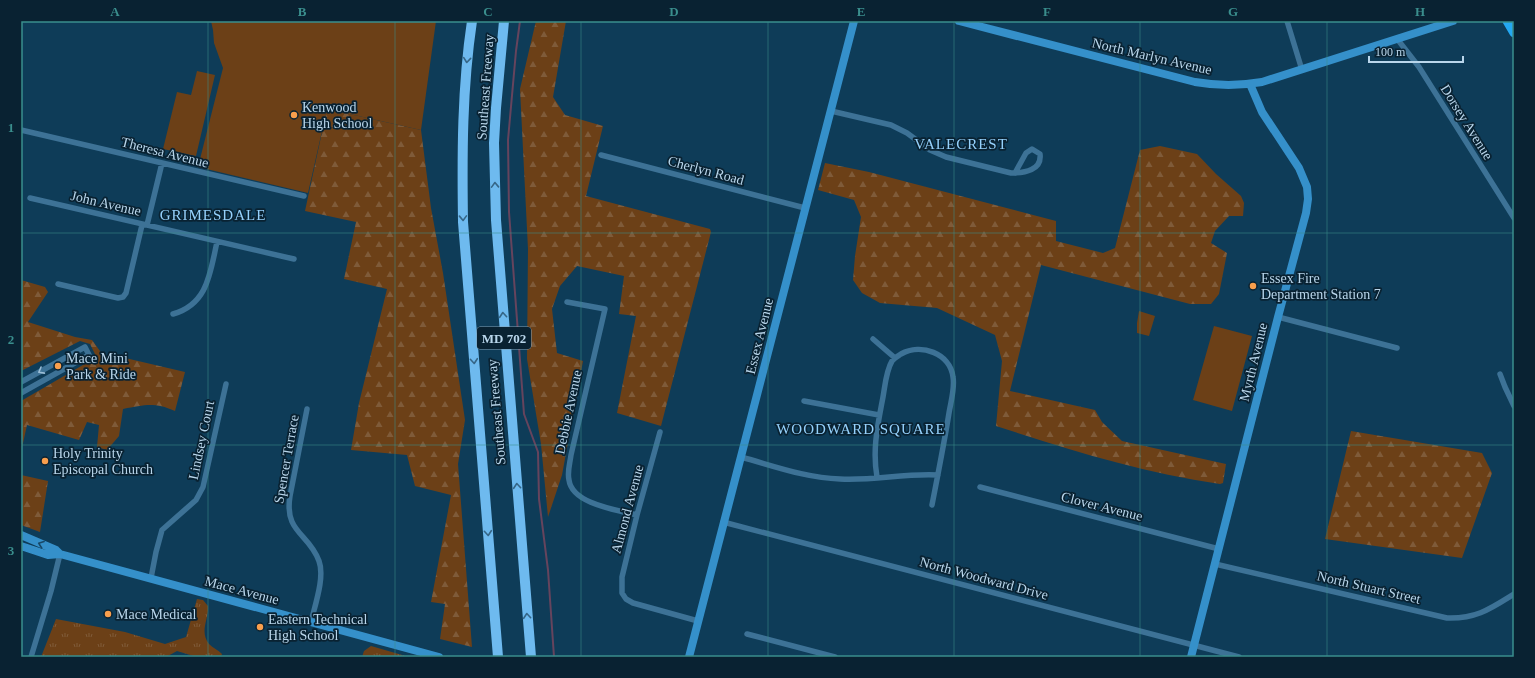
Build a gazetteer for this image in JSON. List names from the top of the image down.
{
  "streets": {
    "highway": ["Southeast Freeway", "MD 702"],
    "street": [
      "North Marlyn Avenue",
      "Dorsey Avenue",
      "Theresa Avenue",
      "Cherlyn Road",
      "John Avenue",
      "Essex Avenue",
      "Myrth Avenue",
      "Debbie Avenue",
      "Lindsey Court",
      "Spencer Terrace",
      "Clover Avenue",
      "Almond Avenue",
      "North Woodward Drive",
      "North Stuart Street",
      "Mace Avenue"
    ]
  },
  "crossings": [
    ["North Marlyn Avenue", "Dorsey Avenue"],
    ["North Marlyn Avenue", "Myrth Avenue"],
    ["Cherlyn Road", "Essex Avenue"],
    ["Essex Avenue", "Almond Avenue"],
    ["Essex Avenue", "North Woodward Drive"],
    ["Myrth Avenue", "Clover Avenue"],
    ["Myrth Avenue", "North Woodward Drive"],
    ["Myrth Avenue", "North Stuart Street"],
    ["Debbie Avenue", "Almond Avenue"],
    ["Lindsey Court", "Mace Avenue"],
    ["Spencer Terrace", "Mace Avenue"]
  ],
  "districts": ["VALECREST", "GRIMESDALE", "WOODWARD SQUARE"],
  "places": [
    "Kenwood High School",
    "Essex Fire Department Station 7",
    "Mace Mini Park & Ride",
    "Holy Trinity Episcopal Church",
    "Mace Medical",
    "Eastern Technical High School"
  ],
  "scale_bar": "100 m",
  "grid": {
    "columns": [
      "A",
      "B",
      "C",
      "D",
      "E",
      "F",
      "G",
      "H"
    ],
    "rows": ["1", "2", "3"]
  }
}
